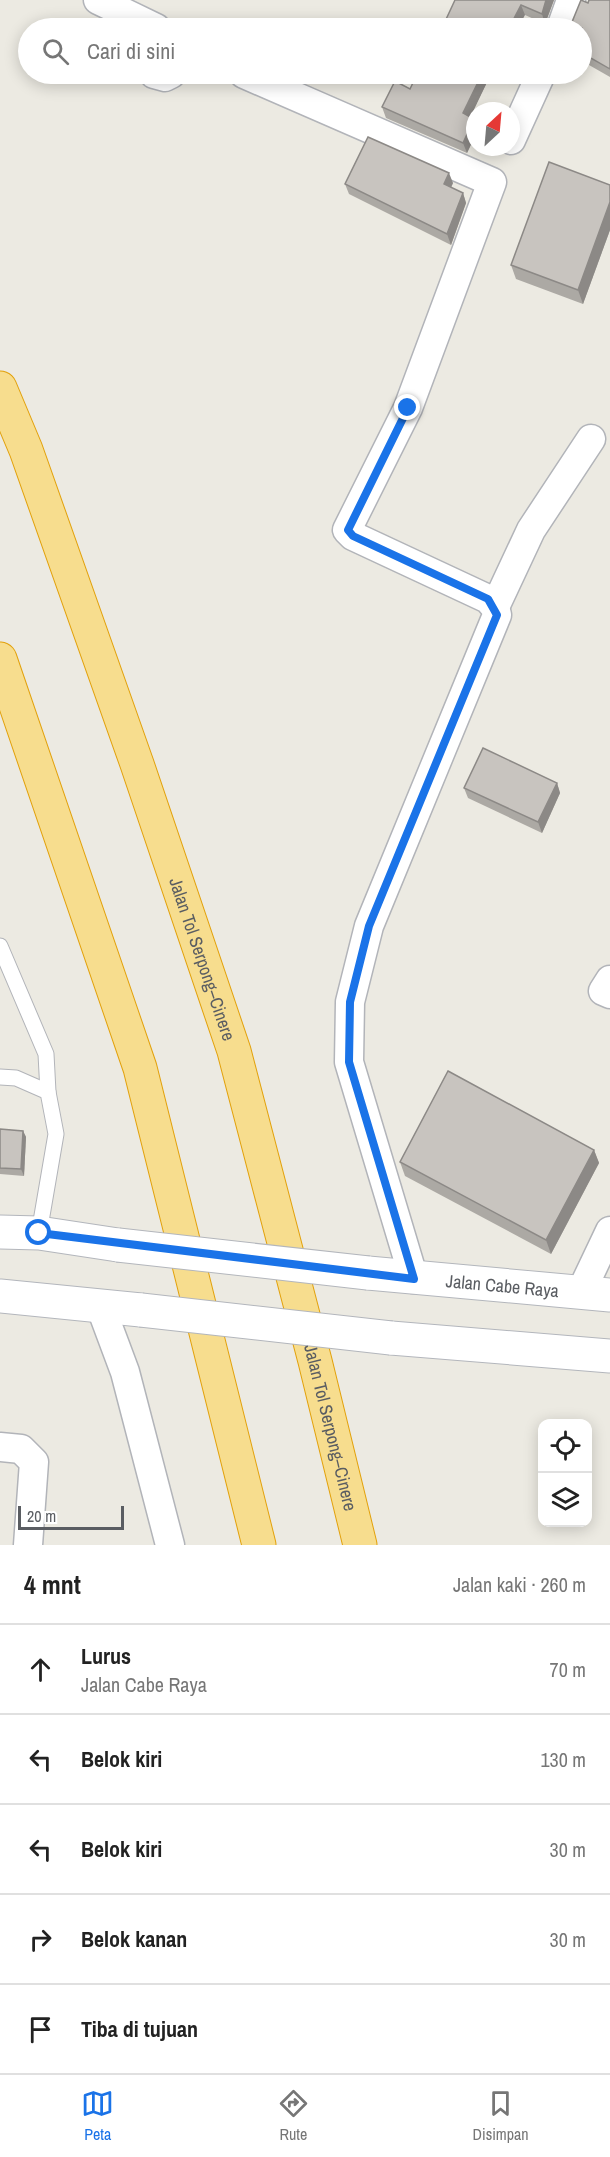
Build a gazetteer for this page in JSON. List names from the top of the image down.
{
  "streets": {
    "highway": ["Jalan Tol Serpong–Cinere"],
    "main road": ["Jalan Cabe Raya"]
  },
  "scale_bar": "20 m",
  "north": "top right",
  "page": {
    "search": "Cari di sini",
    "scale": "20 m",
    "heading": ["4 mnt", "Jalan kaki · 260 m"],
    "list": [
      ["Lurus", "Jalan Cabe Raya", "70 m"],
      ["Belok kiri", "130 m"],
      ["Belok kiri", "30 m"],
      ["Belok kanan", "30 m"],
      "Tiba di tujuan"
    ],
    "nav": ["Peta", "Rute", "Disimpan"]
  }
}
